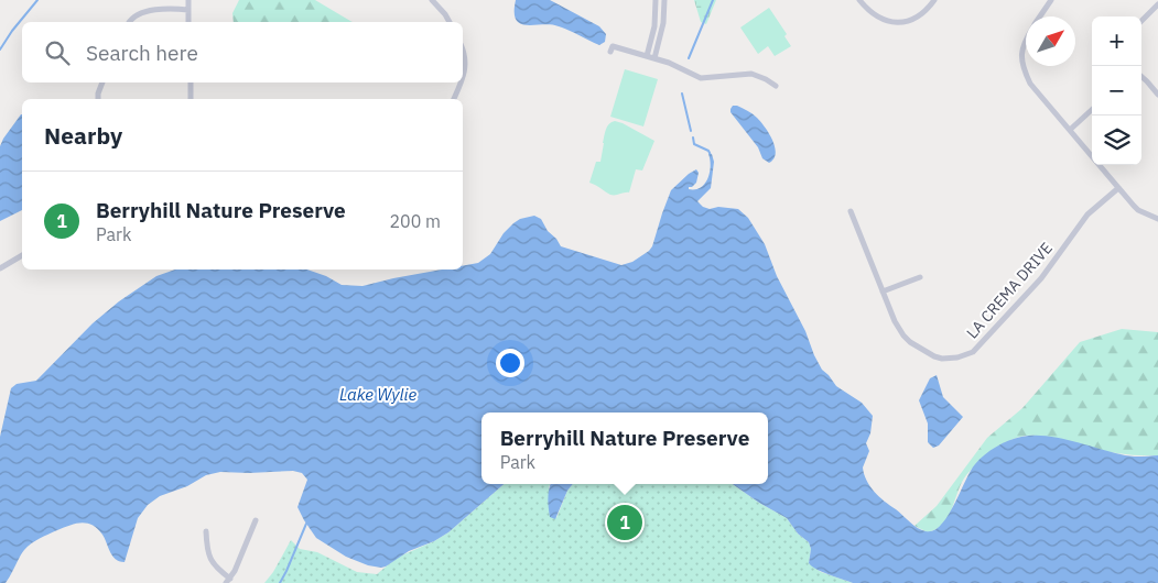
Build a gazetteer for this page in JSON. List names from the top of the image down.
{
  "streets": {
    "street": ["LA CREMA DRIVE"]
  },
  "water": ["Lake Wylie"],
  "north": "top right",
  "page": {
    "map_buttons": ["+", "−"],
    "search": "Search here",
    "heading": "Nearby",
    "list": [
      {
        "mark": "1",
        "name": "Berryhill Nature Preserve",
        "note": "Park",
        "value": "200 m"
      }
    ],
    "popup": ["Berryhill Nature Preserve", "Park"],
    "pins": "1"
  }
}
